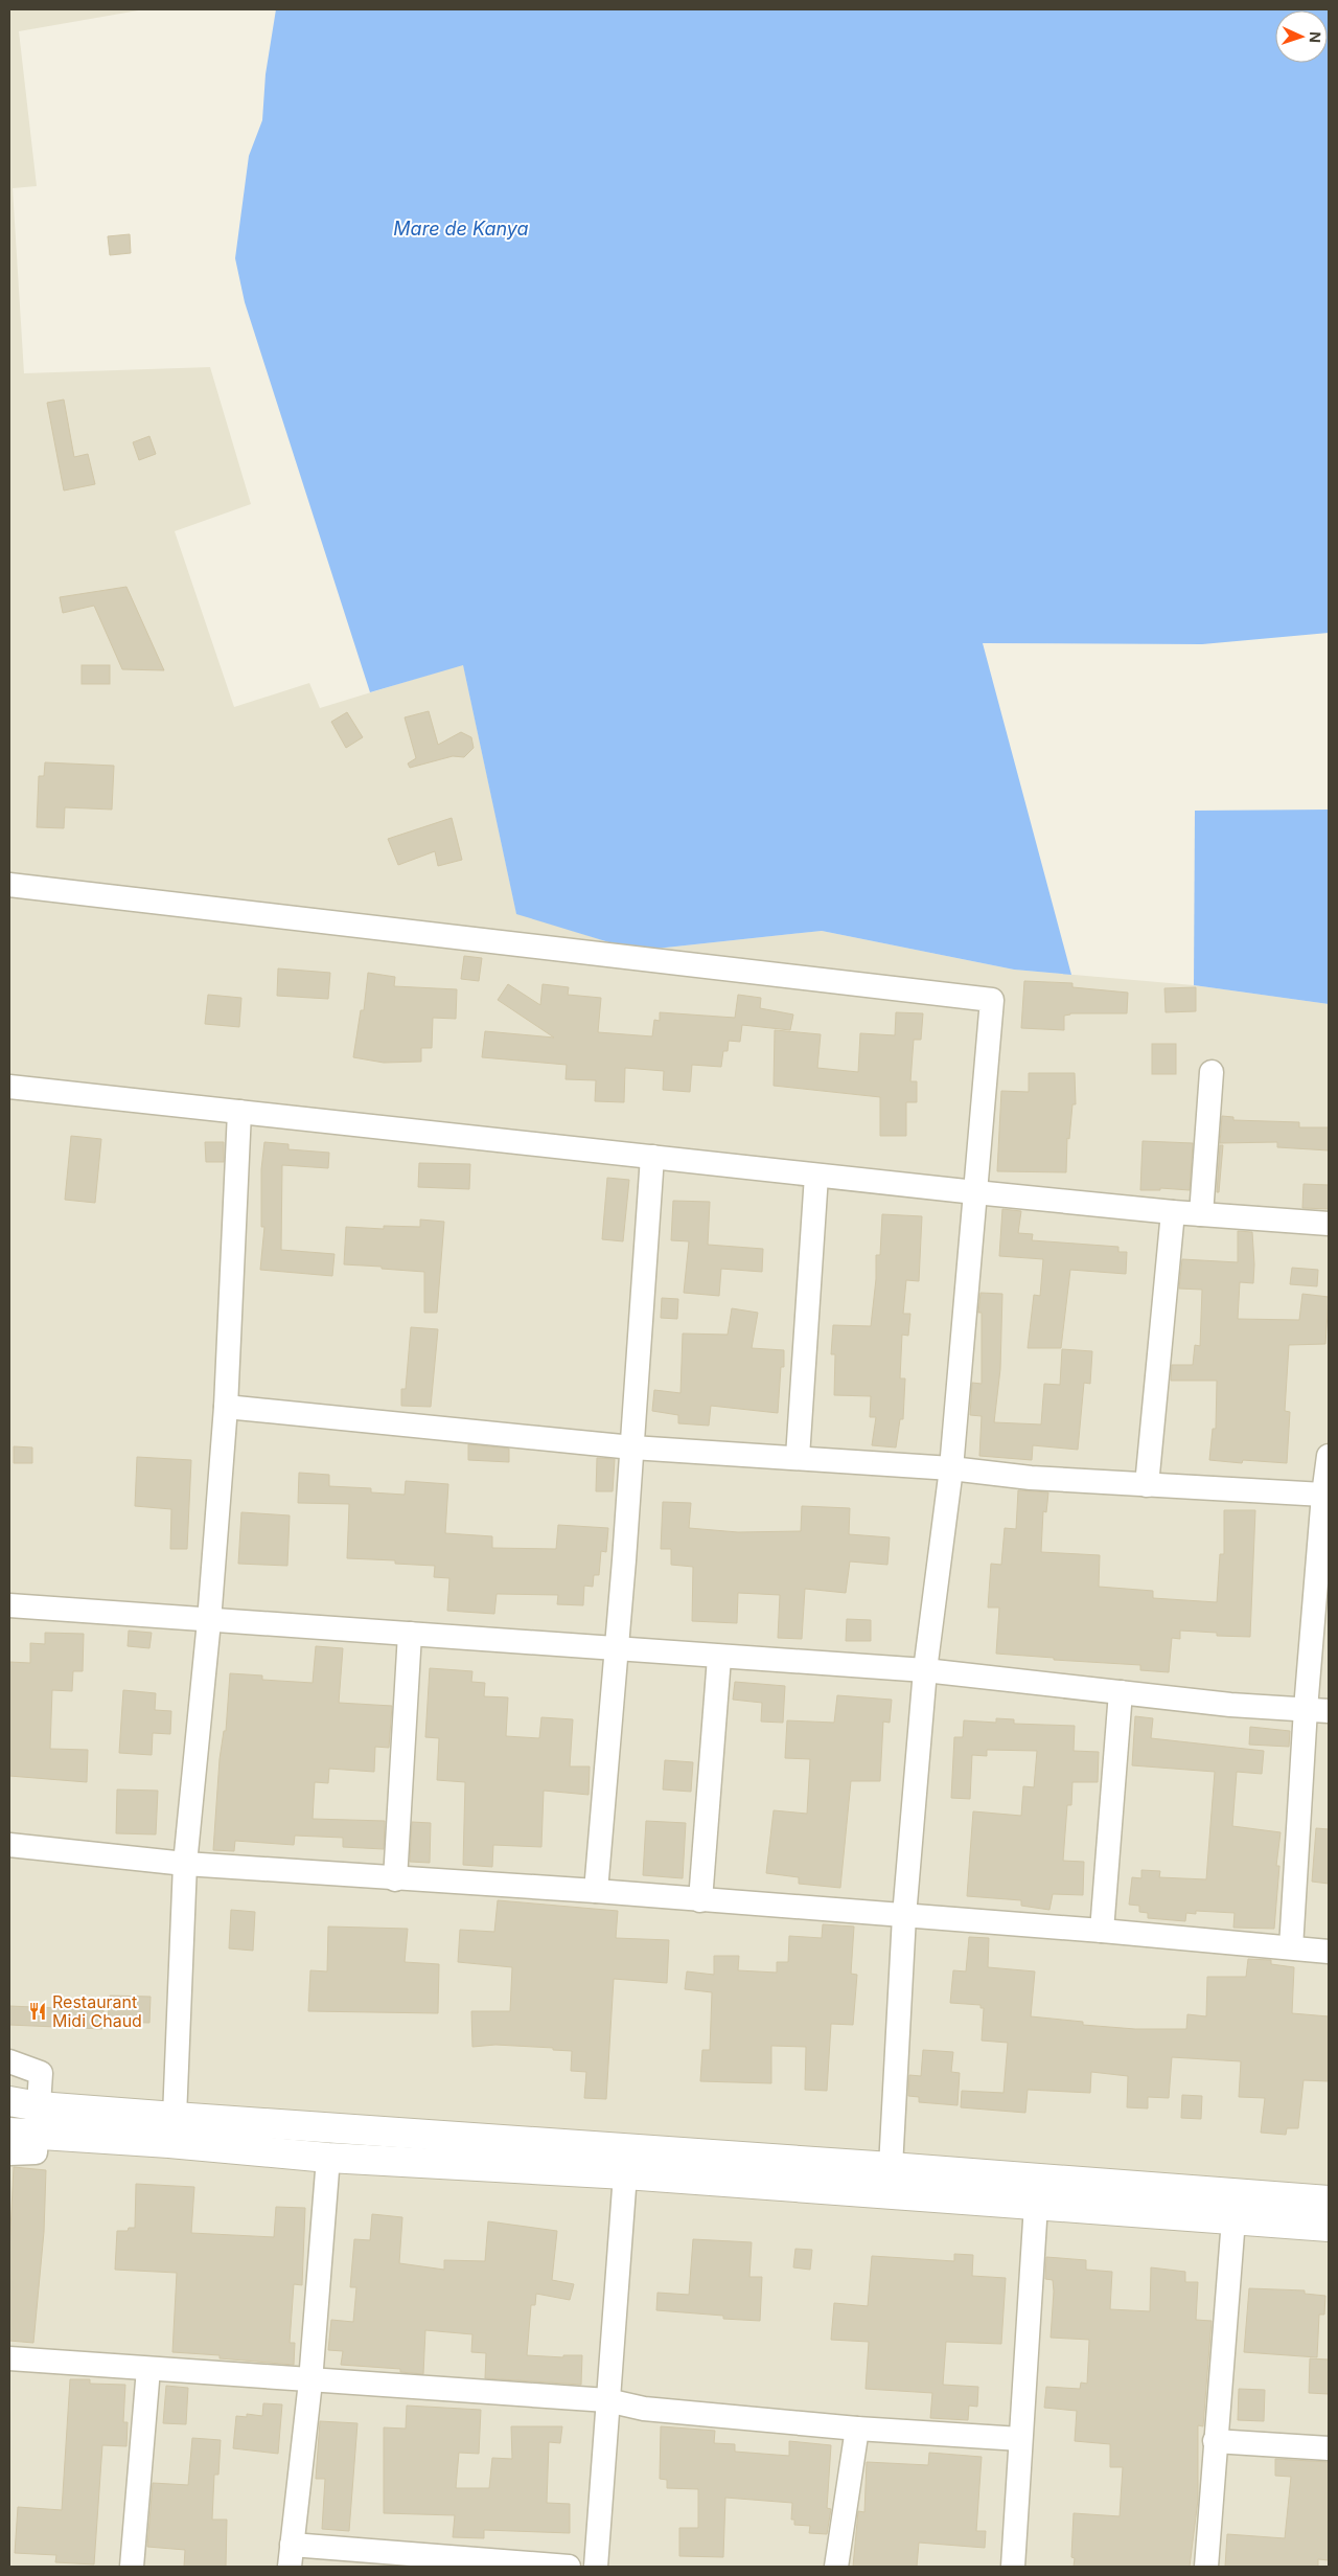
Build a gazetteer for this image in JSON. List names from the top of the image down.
{
  "water": ["Mare de Kanya"],
  "places": {
    "restaurant": ["Restaurant Midi Chaud"]
  },
  "north": "right"
}
